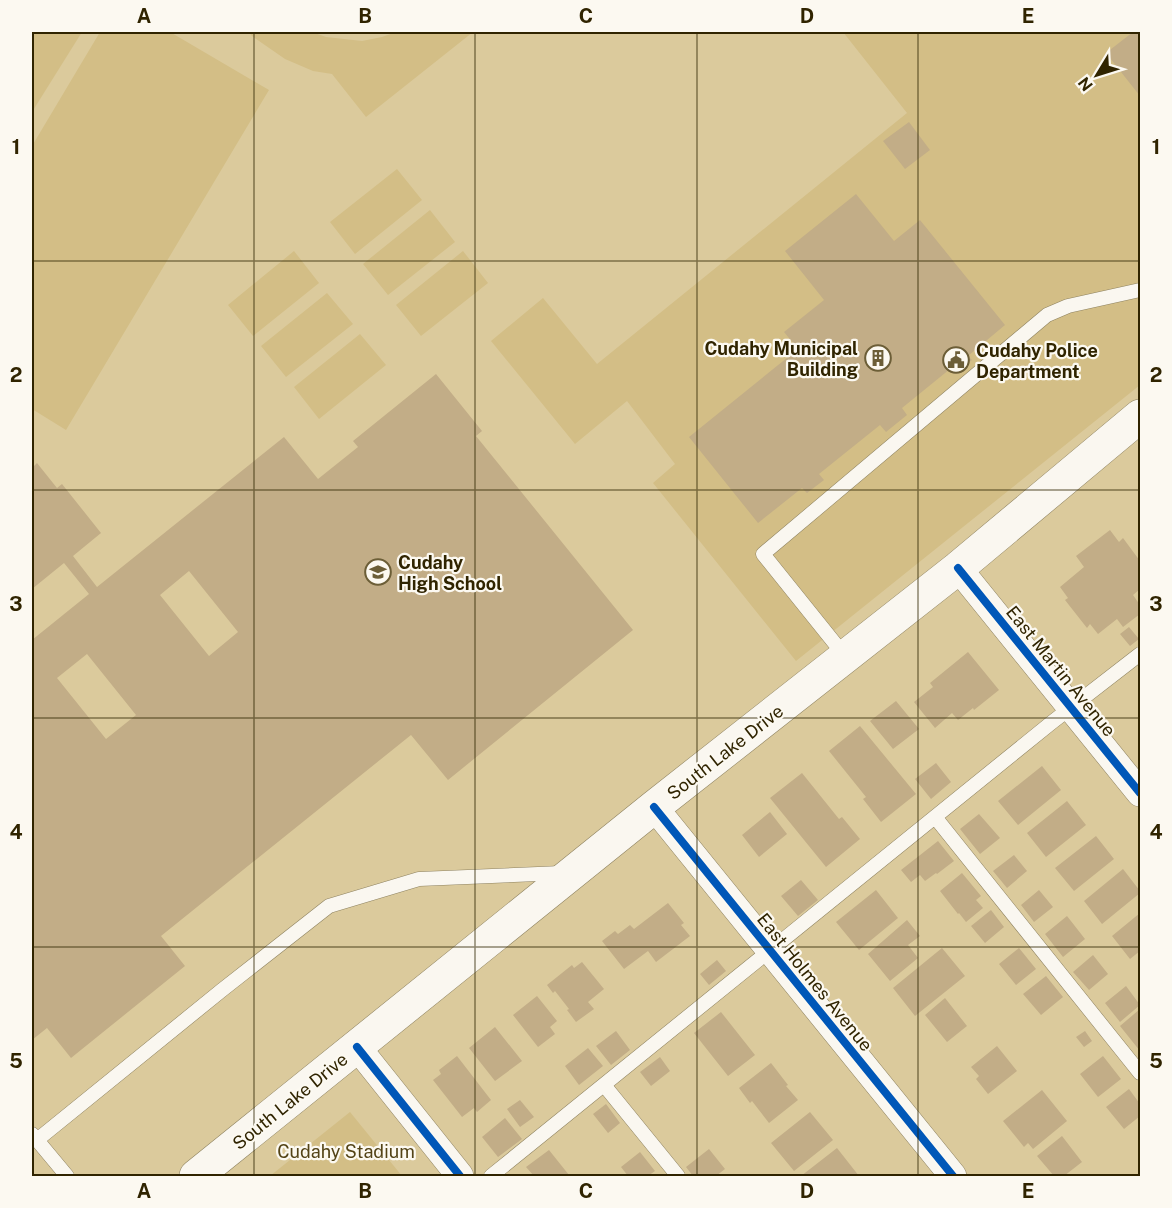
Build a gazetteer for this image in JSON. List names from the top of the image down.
{
  "streets": {
    "main road": ["South Lake Drive"],
    "street": ["East Martin Avenue", "East Holmes Avenue"]
  },
  "crossings": [
    ["East Martin Avenue", "South Lake Drive"],
    ["South Lake Drive", "East Holmes Avenue"]
  ],
  "parks": ["Cudahy Stadium"],
  "places": {
    "building": ["Cudahy Municipal Building"],
    "public building": ["Cudahy Police Department"],
    "school or university": ["Cudahy High School"]
  },
  "north": "bottom left",
  "grid": {
    "columns": [
      "A",
      "B",
      "C",
      "D",
      "E"
    ],
    "rows": [
      "1",
      "2",
      "3",
      "4",
      "5"
    ]
  }
}
